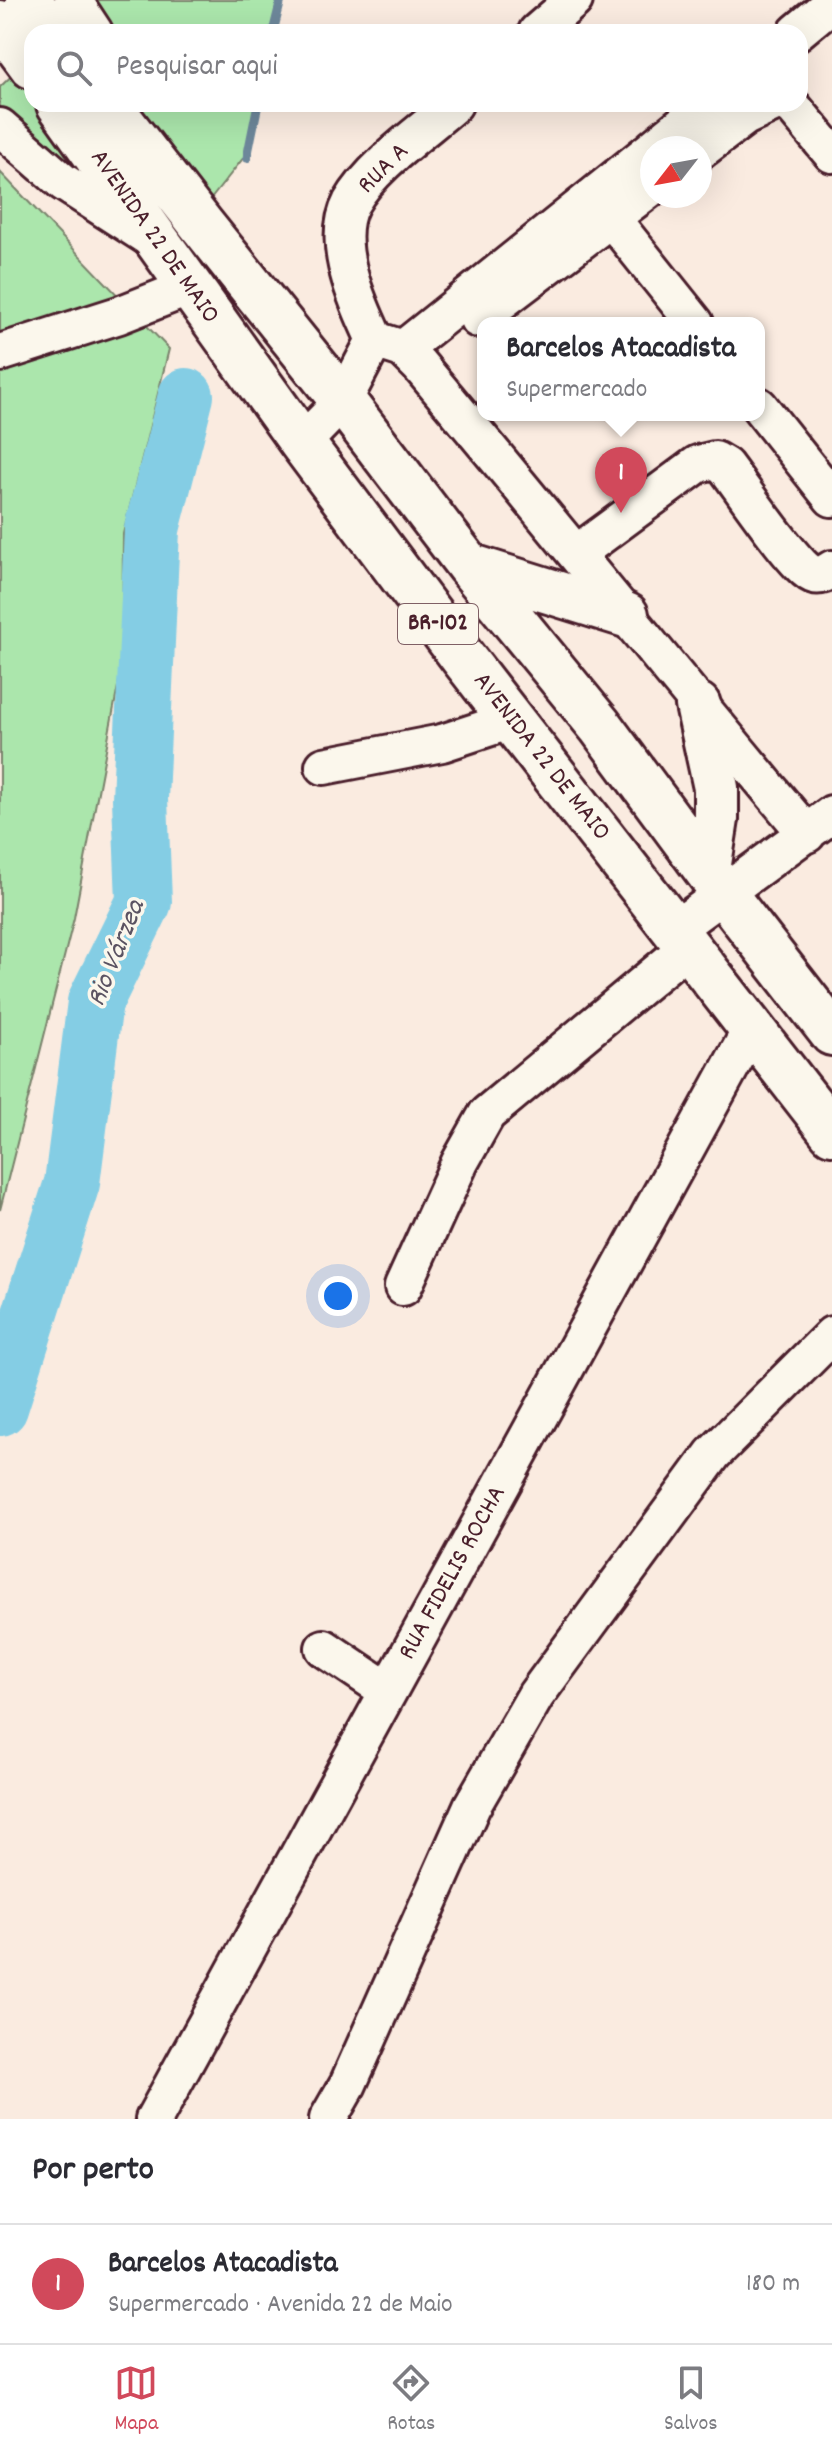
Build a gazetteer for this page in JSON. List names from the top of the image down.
{
  "streets": {
    "main road": ["AVENIDA 22 DE MAIO", "BR-102"],
    "street": ["RUA A", "RUA FIDELIS ROCHA"]
  },
  "crossings": [
    ["AVENIDA 22 DE MAIO", "RUA FIDELIS ROCHA"]
  ],
  "water": ["Rio Várzea"],
  "north": "bottom left",
  "page": {
    "search": "Pesquisar aqui",
    "popup": ["Barcelos Atacadista", "Supermercado"],
    "pins": "1",
    "heading": "Por perto",
    "list": [
      {
        "mark": "1",
        "name": "Barcelos Atacadista",
        "note": "Supermercado · Avenida 22 de Maio",
        "value": "180 m"
      }
    ],
    "nav": ["Mapa", "Rotas", "Salvos"]
  }
}
